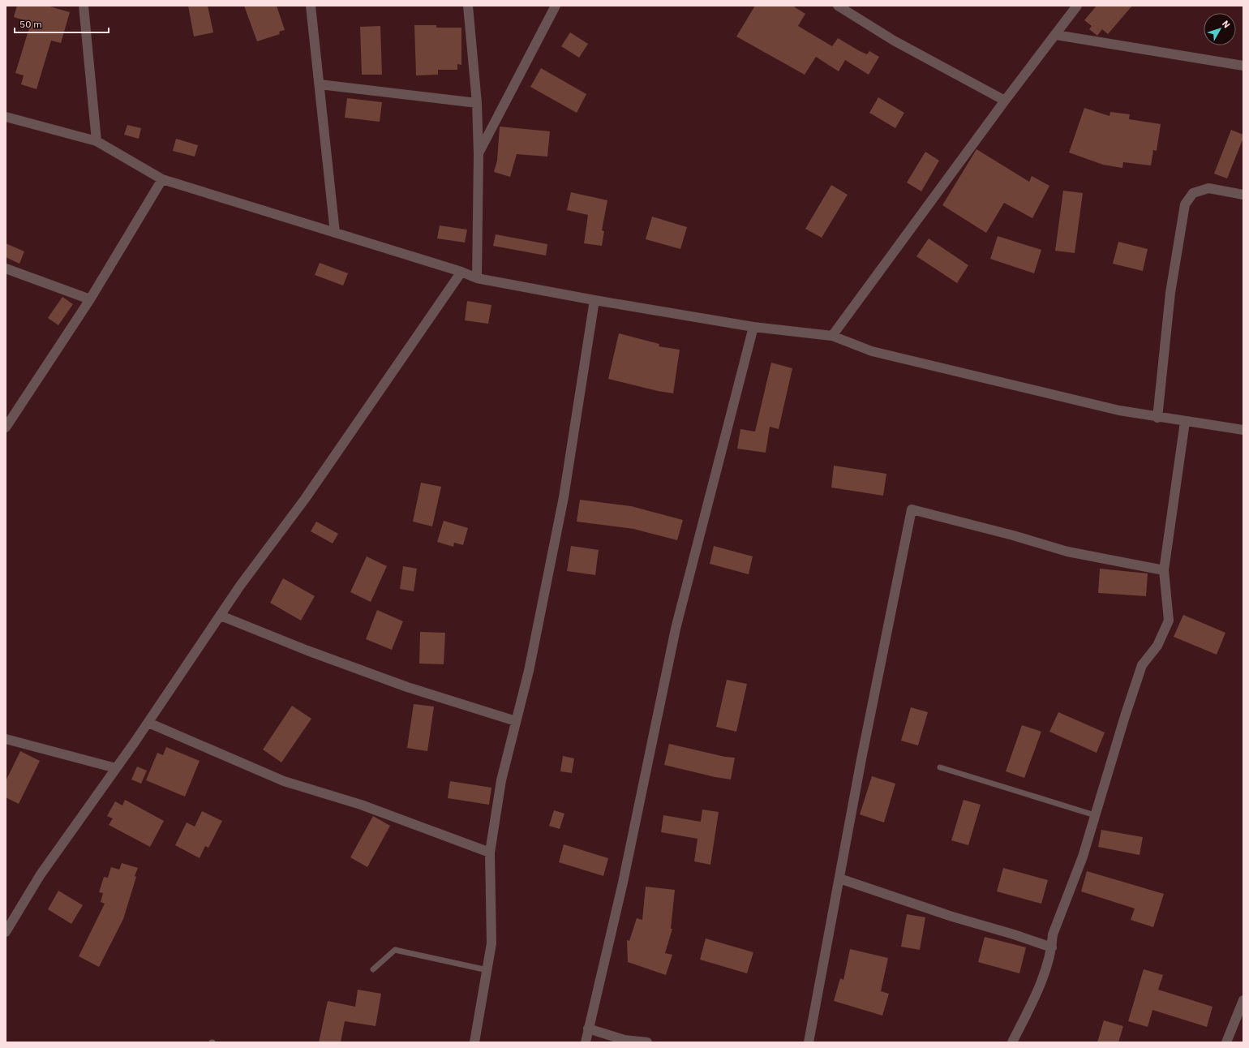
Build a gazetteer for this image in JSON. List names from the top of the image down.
{
  "scale_bar": "50 m",
  "north": "top right"
}
